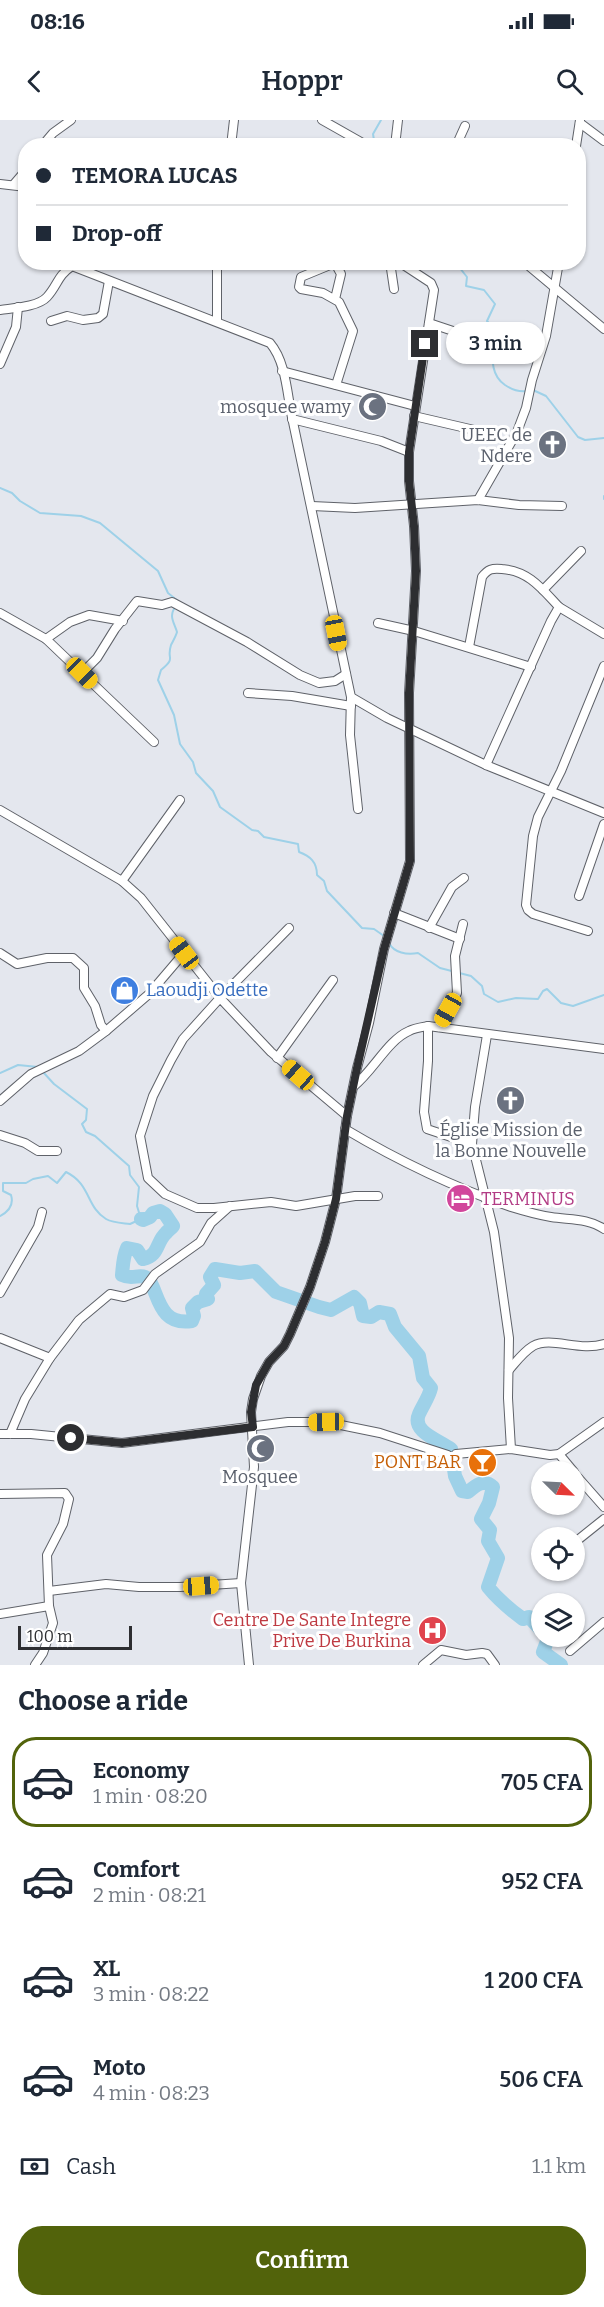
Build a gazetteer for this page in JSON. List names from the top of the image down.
{
  "places": {
    "mosque": ["mosquee wamy", "Mosquee"],
    "church": ["UEEC de Ndere", "Église Mission de la Bonne Nouvelle"],
    "shop": ["Laoudji Odette"],
    "hotel": ["TERMINUS"],
    "bar": ["PONT BAR"],
    "hospital": ["Centre De Sante Integre Prive De Burkina"]
  },
  "scale_bar": "100 m",
  "north": "bottom right",
  "page": {
    "status": "08:16",
    "header": "Hoppr",
    "banner": ["TEMORA LUCAS", "Drop-off"],
    "bubble": "3 min",
    "scale": "100 m",
    "heading": "Choose a ride",
    "list": [
      {
        "name": "Economy",
        "note": "1 min · 08:20",
        "value": "705 CFA"
      },
      {
        "name": "Comfort",
        "note": "2 min · 08:21",
        "value": "952 CFA"
      },
      {
        "name": "XL",
        "note": "3 min · 08:22",
        "value": "1 200 CFA"
      },
      {
        "name": "Moto",
        "note": "4 min · 08:23",
        "value": "506 CFA"
      }
    ],
    "pay": ["Cash", "1.1 km"],
    "buttons": "Confirm"
  }
}
